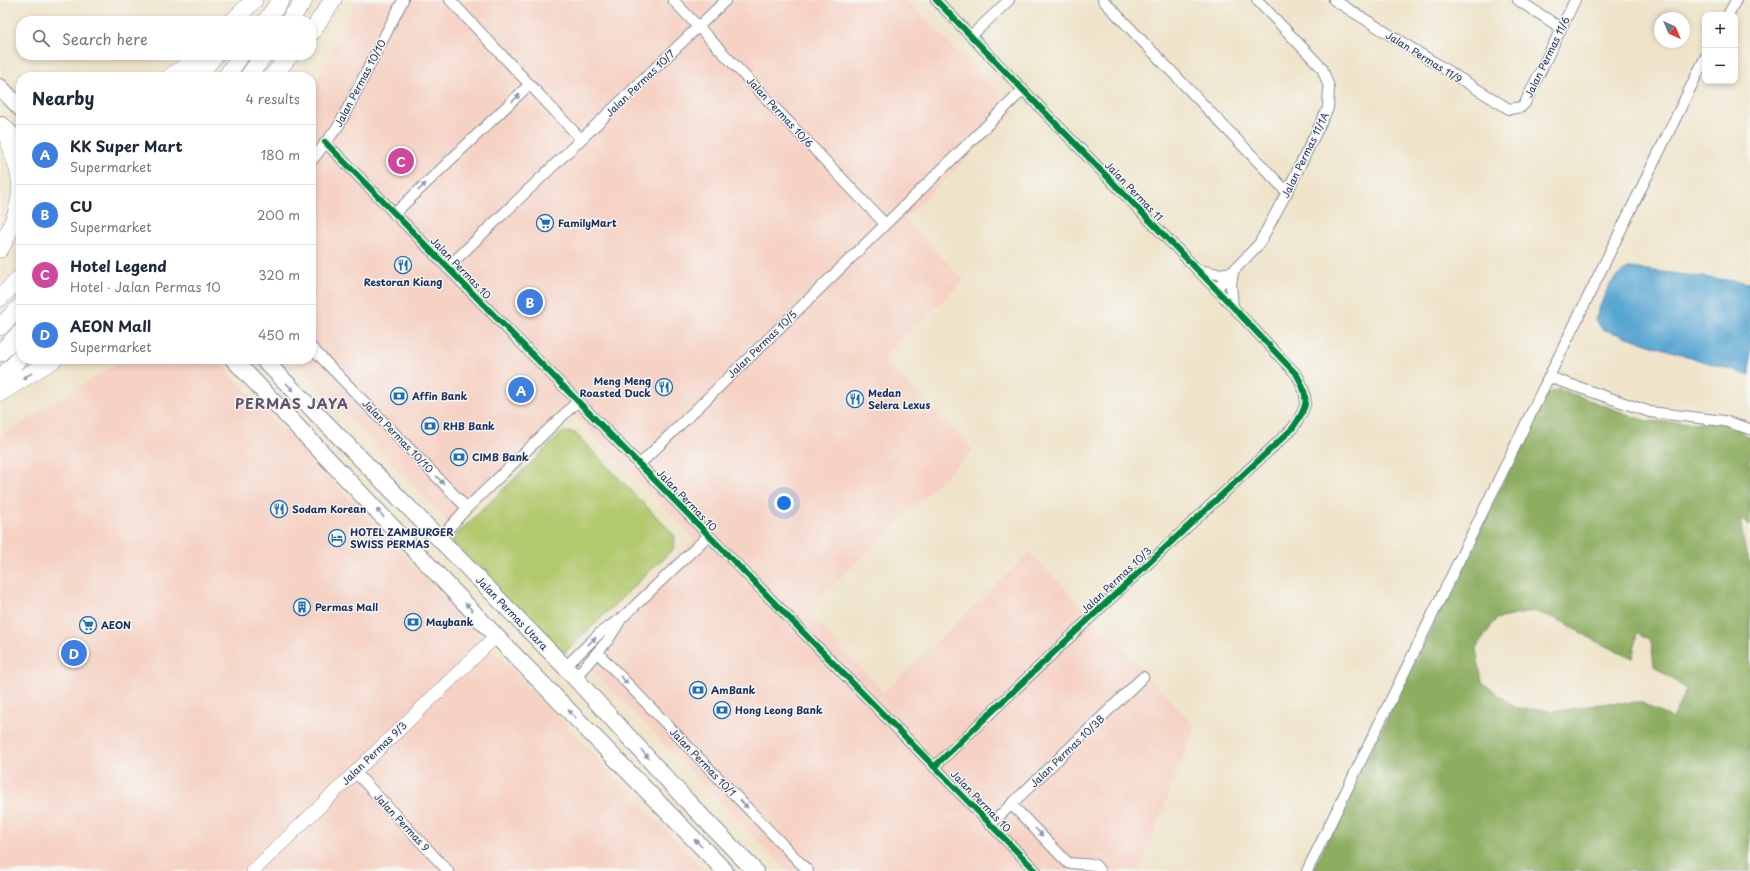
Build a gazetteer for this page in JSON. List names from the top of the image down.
{
  "streets": {
    "main road": ["Jalan Permas Utara"],
    "street": [
      "Jalan Permas 11/9",
      "Jalan Permas 11/6",
      "Jalan Permas 10/10",
      "Jalan Permas 10/7",
      "Jalan Permas 10/6",
      "Jalan Permas 11/1A",
      "Jalan Permas 11",
      "Jalan Permas 10",
      "Jalan Permas 10/5",
      "Jalan Permas 10/3",
      "Jalan Permas 10/3B",
      "Jalan Permas 9/3",
      "Jalan Permas 10/1",
      "Jalan Permas 9"
    ]
  },
  "crossings": [
    ["Jalan Permas 11/9", "Jalan Permas 11/6"],
    ["Jalan Permas 10/10", "Jalan Permas 10"],
    ["Jalan Permas 10/7", "Jalan Permas 10/6"],
    ["Jalan Permas 10/7", "Jalan Permas 10"],
    ["Jalan Permas 10/6", "Jalan Permas 10/5"],
    ["Jalan Permas 11/1A", "Jalan Permas 11"],
    ["Jalan Permas 11", "Jalan Permas 10/5"],
    ["Jalan Permas 11", "Jalan Permas 10/3"],
    ["Jalan Permas 10", "Jalan Permas 10/5"],
    ["Jalan Permas 10", "Jalan Permas 10/3"],
    ["Jalan Permas 10", "Jalan Permas 10/3B"],
    ["Jalan Permas 9/3", "Jalan Permas 9"]
  ],
  "one_way": ["Jalan Permas 10/10", "Jalan Permas 10/1"],
  "districts": ["PERMAS JAYA"],
  "places": {
    "supermarket": ["FamilyMart", "AEON"],
    "restaurant": [
      "Restoran Kiang",
      "Meng Meng Roasted Duck",
      "Medan Selera Lexus",
      "Sodam Korean"
    ],
    "bank": [
      "Affin Bank",
      "RHB Bank",
      "CIMB Bank",
      "Maybank",
      "AmBank",
      "Hong Leong Bank"
    ],
    "hotel": ["HOTEL ZAMBURGER SWISS PERMAS"],
    "building": ["Permas Mall"]
  },
  "north": "bottom right",
  "page": {
    "map_buttons": ["+", "−"],
    "search": "Search here",
    "heading": ["Nearby", "4 results"],
    "list": [
      {
        "mark": "A",
        "name": "KK Super Mart",
        "note": "Supermarket",
        "value": "180 m"
      },
      {
        "mark": "B",
        "name": "CU",
        "note": "Supermarket",
        "value": "200 m"
      },
      {
        "mark": "C",
        "name": "Hotel Legend",
        "note": "Hotel · Jalan Permas 10",
        "value": "320 m"
      },
      {
        "mark": "D",
        "name": "AEON Mall",
        "note": "Supermarket",
        "value": "450 m"
      }
    ],
    "pins": [
      "C",
      "B",
      "A",
      "D"
    ]
  }
}
